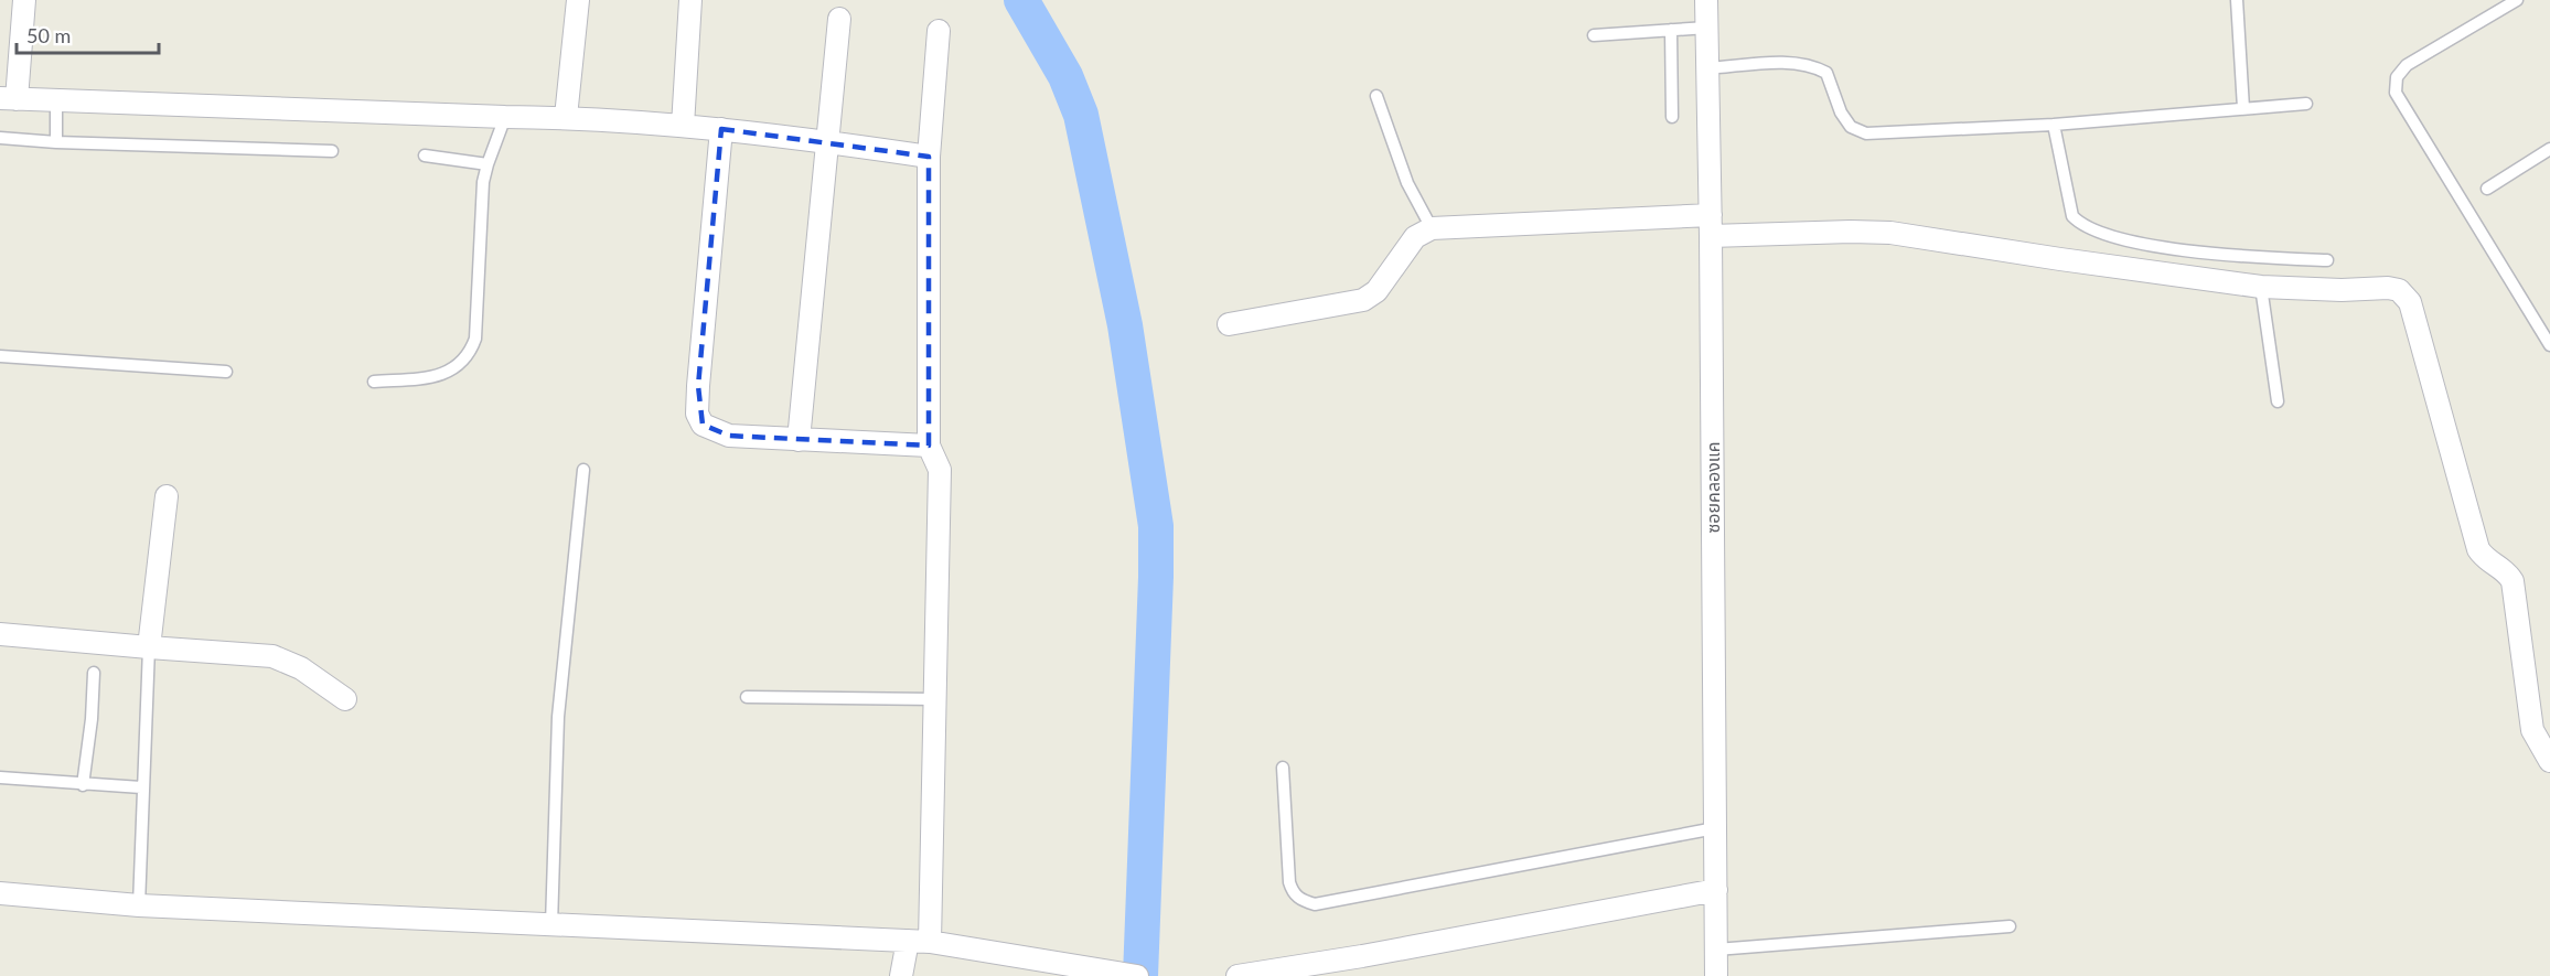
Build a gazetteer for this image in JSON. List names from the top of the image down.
{
  "streets": {
    "street": ["ซอยคลองแค"]
  },
  "scale_bar": "50 m"
}
